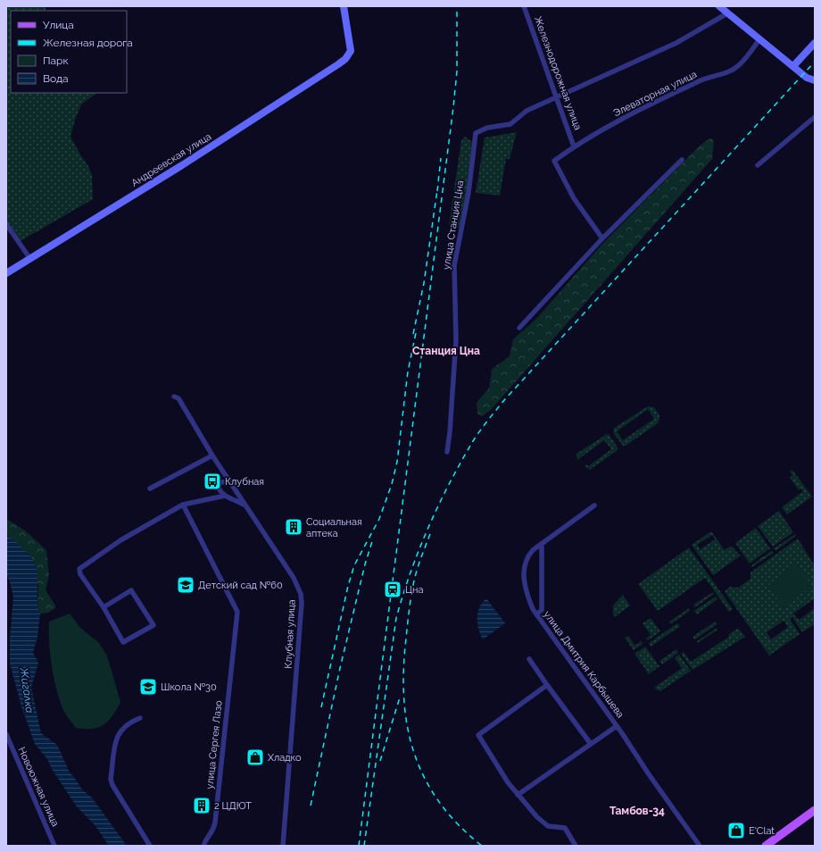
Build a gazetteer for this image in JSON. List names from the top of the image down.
{
  "streets": {
    "street": [
      "Железнодорожная улица",
      "Элеваторная улица",
      "Андреевская улица",
      "улица Станция Цна",
      "Клубная улица",
      "улица Дмитрия Карбышева",
      "улица Сергея Лазо",
      "Новоюжная улица"
    ]
  },
  "crossings": [
    ["Железнодорожная улица", "Элеваторная улица"],
    ["Железнодорожная улица", "улица Станция Цна"]
  ],
  "districts": ["Станция Цна", "Тамбов-34"],
  "water": ["Жигалка"],
  "places": {
    "bus stop": ["Клубная"],
    "building": ["Социальная аптека", "2 ЦДЮТ"],
    "school or university": ["Детский сад №60", "Школа №30"],
    "station": ["Цна"],
    "shop": ["Хладко", "E'Clat"]
  },
  "legend": [
    "Улица",
    "Железная дорога",
    "Парк",
    "Вода"
  ]
}
